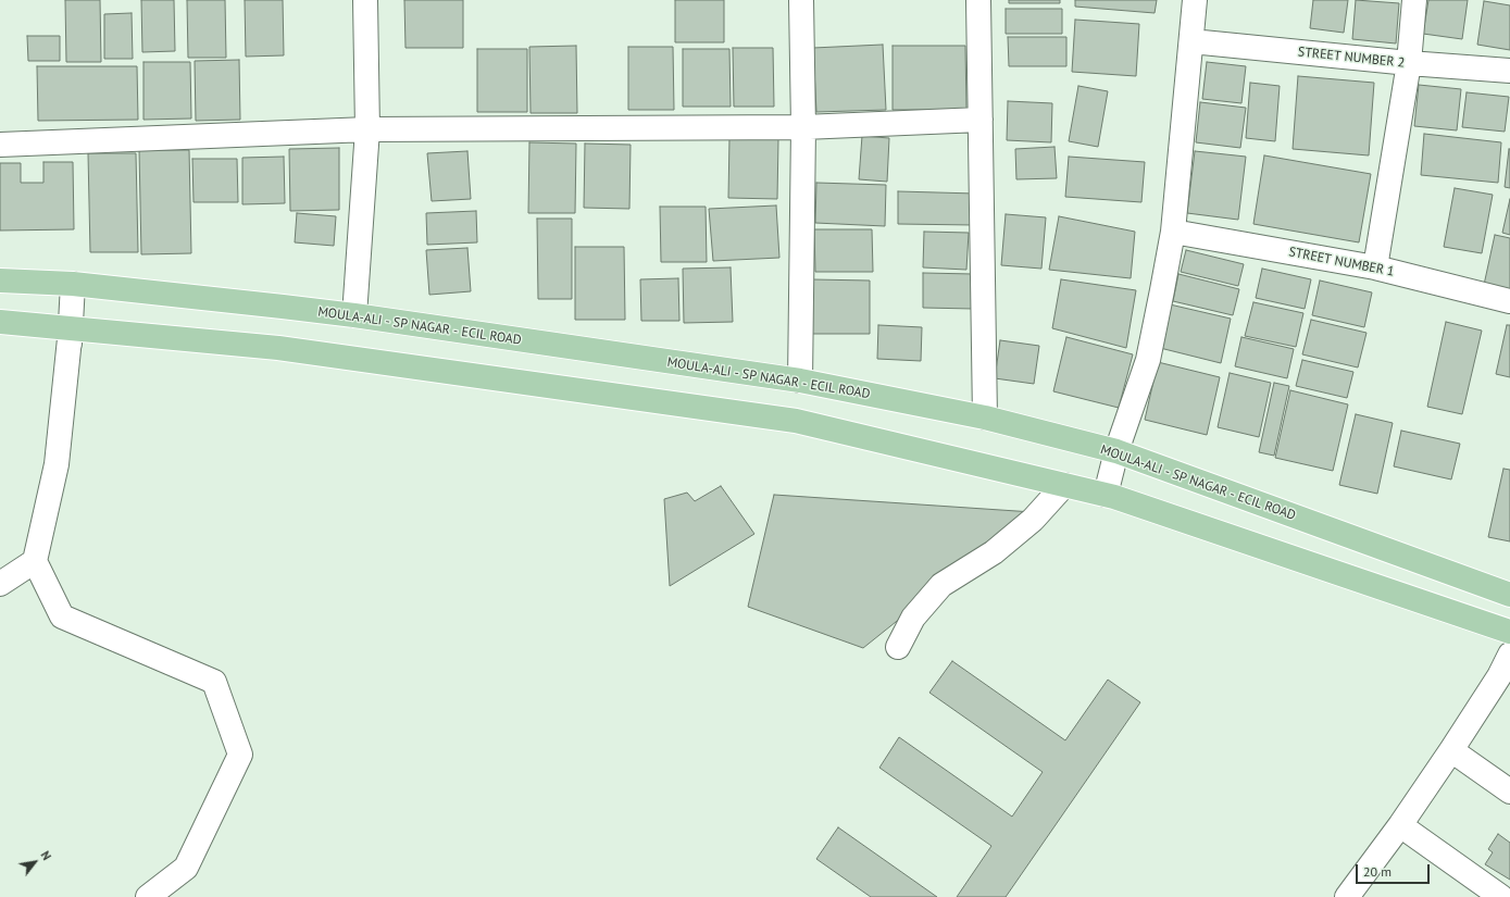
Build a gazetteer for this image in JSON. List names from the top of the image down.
{
  "streets": {
    "main road": ["MOULA-ALI - SP NAGAR - ECIL ROAD"],
    "street": ["STREET NUMBER 2", "STREET NUMBER 1"]
  },
  "scale_bar": "20 m",
  "north": "top right"
}
